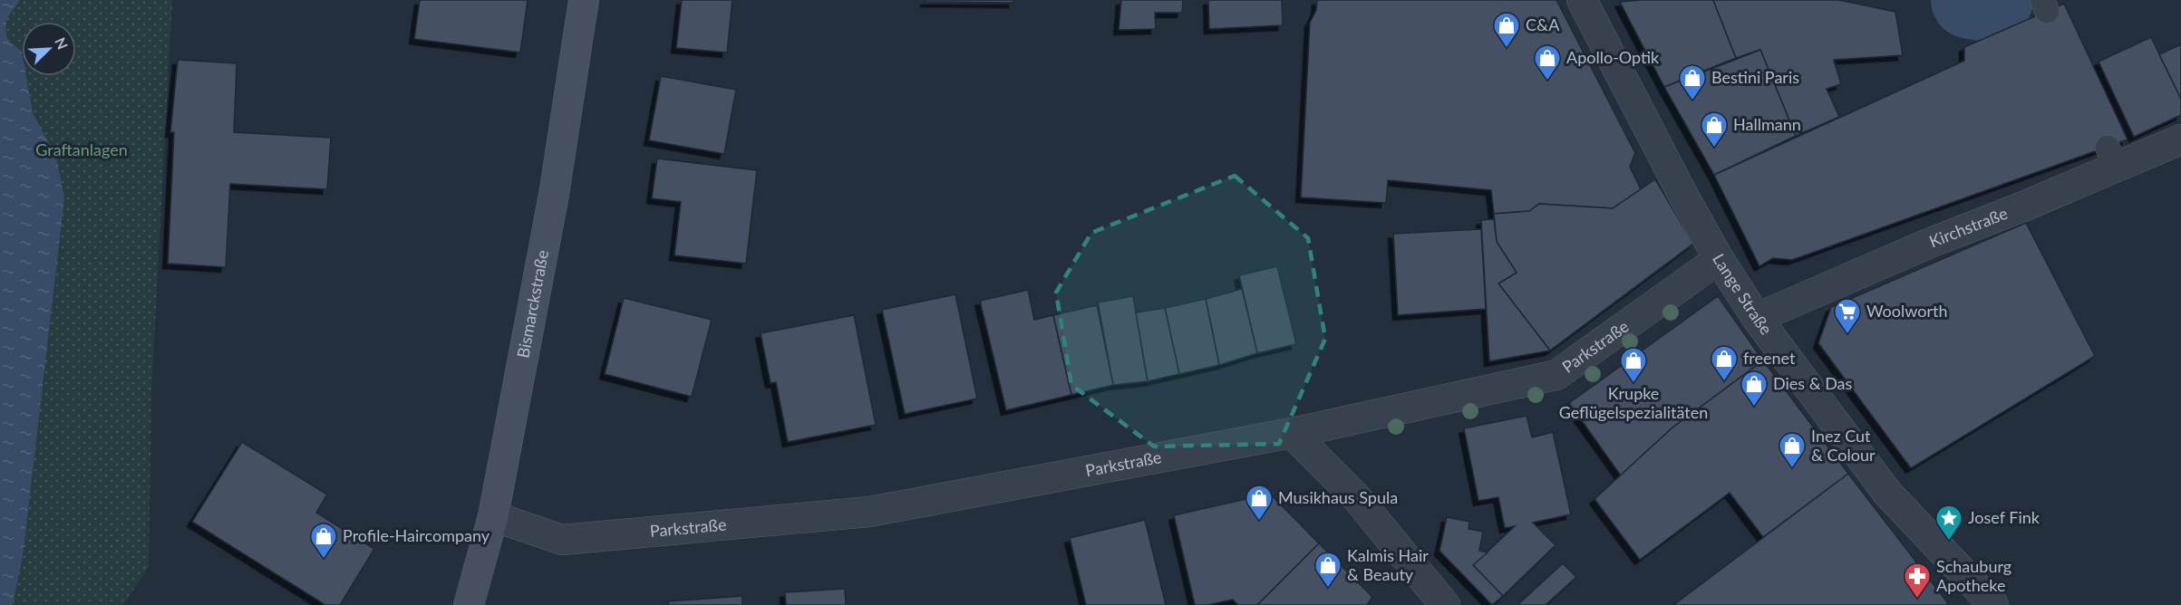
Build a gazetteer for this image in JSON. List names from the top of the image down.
{
  "streets": {
    "main road": ["Bismarckstraße"],
    "street": ["Kirchstraße", "Lange Straße", "Parkstraße"]
  },
  "crossings": [
    ["Kirchstraße", "Lange Straße"],
    ["Lange Straße", "Parkstraße"],
    ["Bismarckstraße", "Parkstraße"]
  ],
  "parks": ["Graftanlagen"],
  "places": {
    "shop": [
      "C&A",
      "Apollo-Optik",
      "Bestini Paris",
      "Hallmann",
      "freenet",
      "Krupke Geflügelspezialitäten",
      "Dies & Das",
      "Inez Cut & Colour",
      "Musikhaus Spula",
      "Profile-Haircompany",
      "Kalmis Hair & Beauty"
    ],
    "supermarket": ["Woolworth"],
    "place": ["Josef Fink"],
    "pharmacy": ["Schauburg Apotheke"]
  },
  "north": "top right"
}
